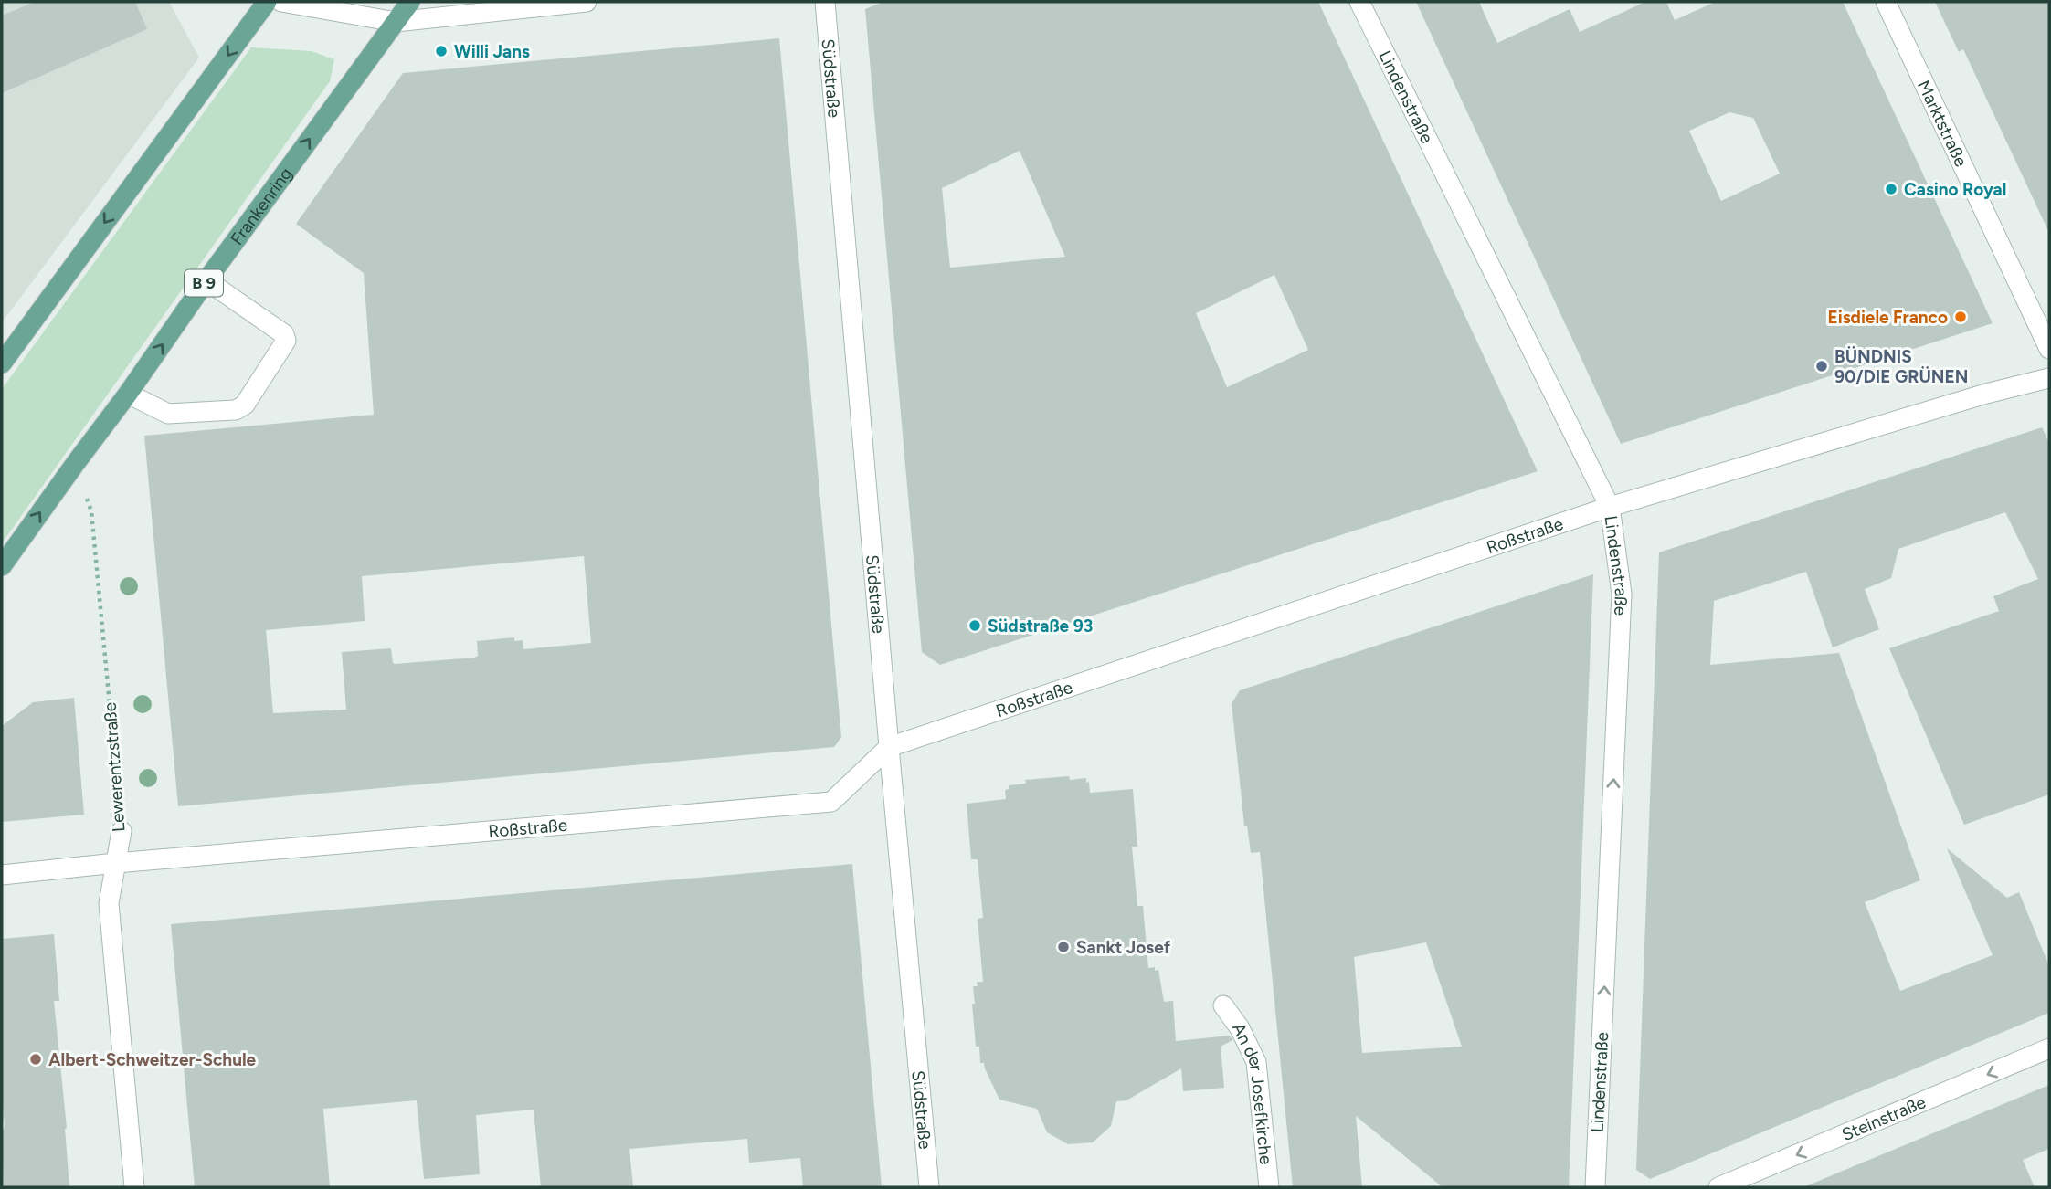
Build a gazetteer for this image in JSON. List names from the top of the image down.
{
  "streets": {
    "main road": ["Frankenring", "B 9"],
    "street": [
      "Südstraße",
      "Lindenstraße",
      "Marktstraße",
      "Roßstraße",
      "Lewerentzstraße",
      "An der Josefkirche",
      "Steinstraße"
    ]
  },
  "crossings": [
    ["Südstraße", "Roßstraße"],
    ["Lindenstraße", "Roßstraße"],
    ["Frankenring", "Lewerentzstraße"],
    ["Roßstraße", "Lewerentzstraße"]
  ],
  "one_way": ["Lindenstraße", "Steinstraße"],
  "places": [
    "Willi Jans",
    "Casino Royal",
    "Eisdiele Franco",
    "BÜNDNIS 90/DIE GRÜNEN",
    "Südstraße 93",
    "Sankt Josef",
    "Albert-Schweitzer-Schule"
  ]
}
